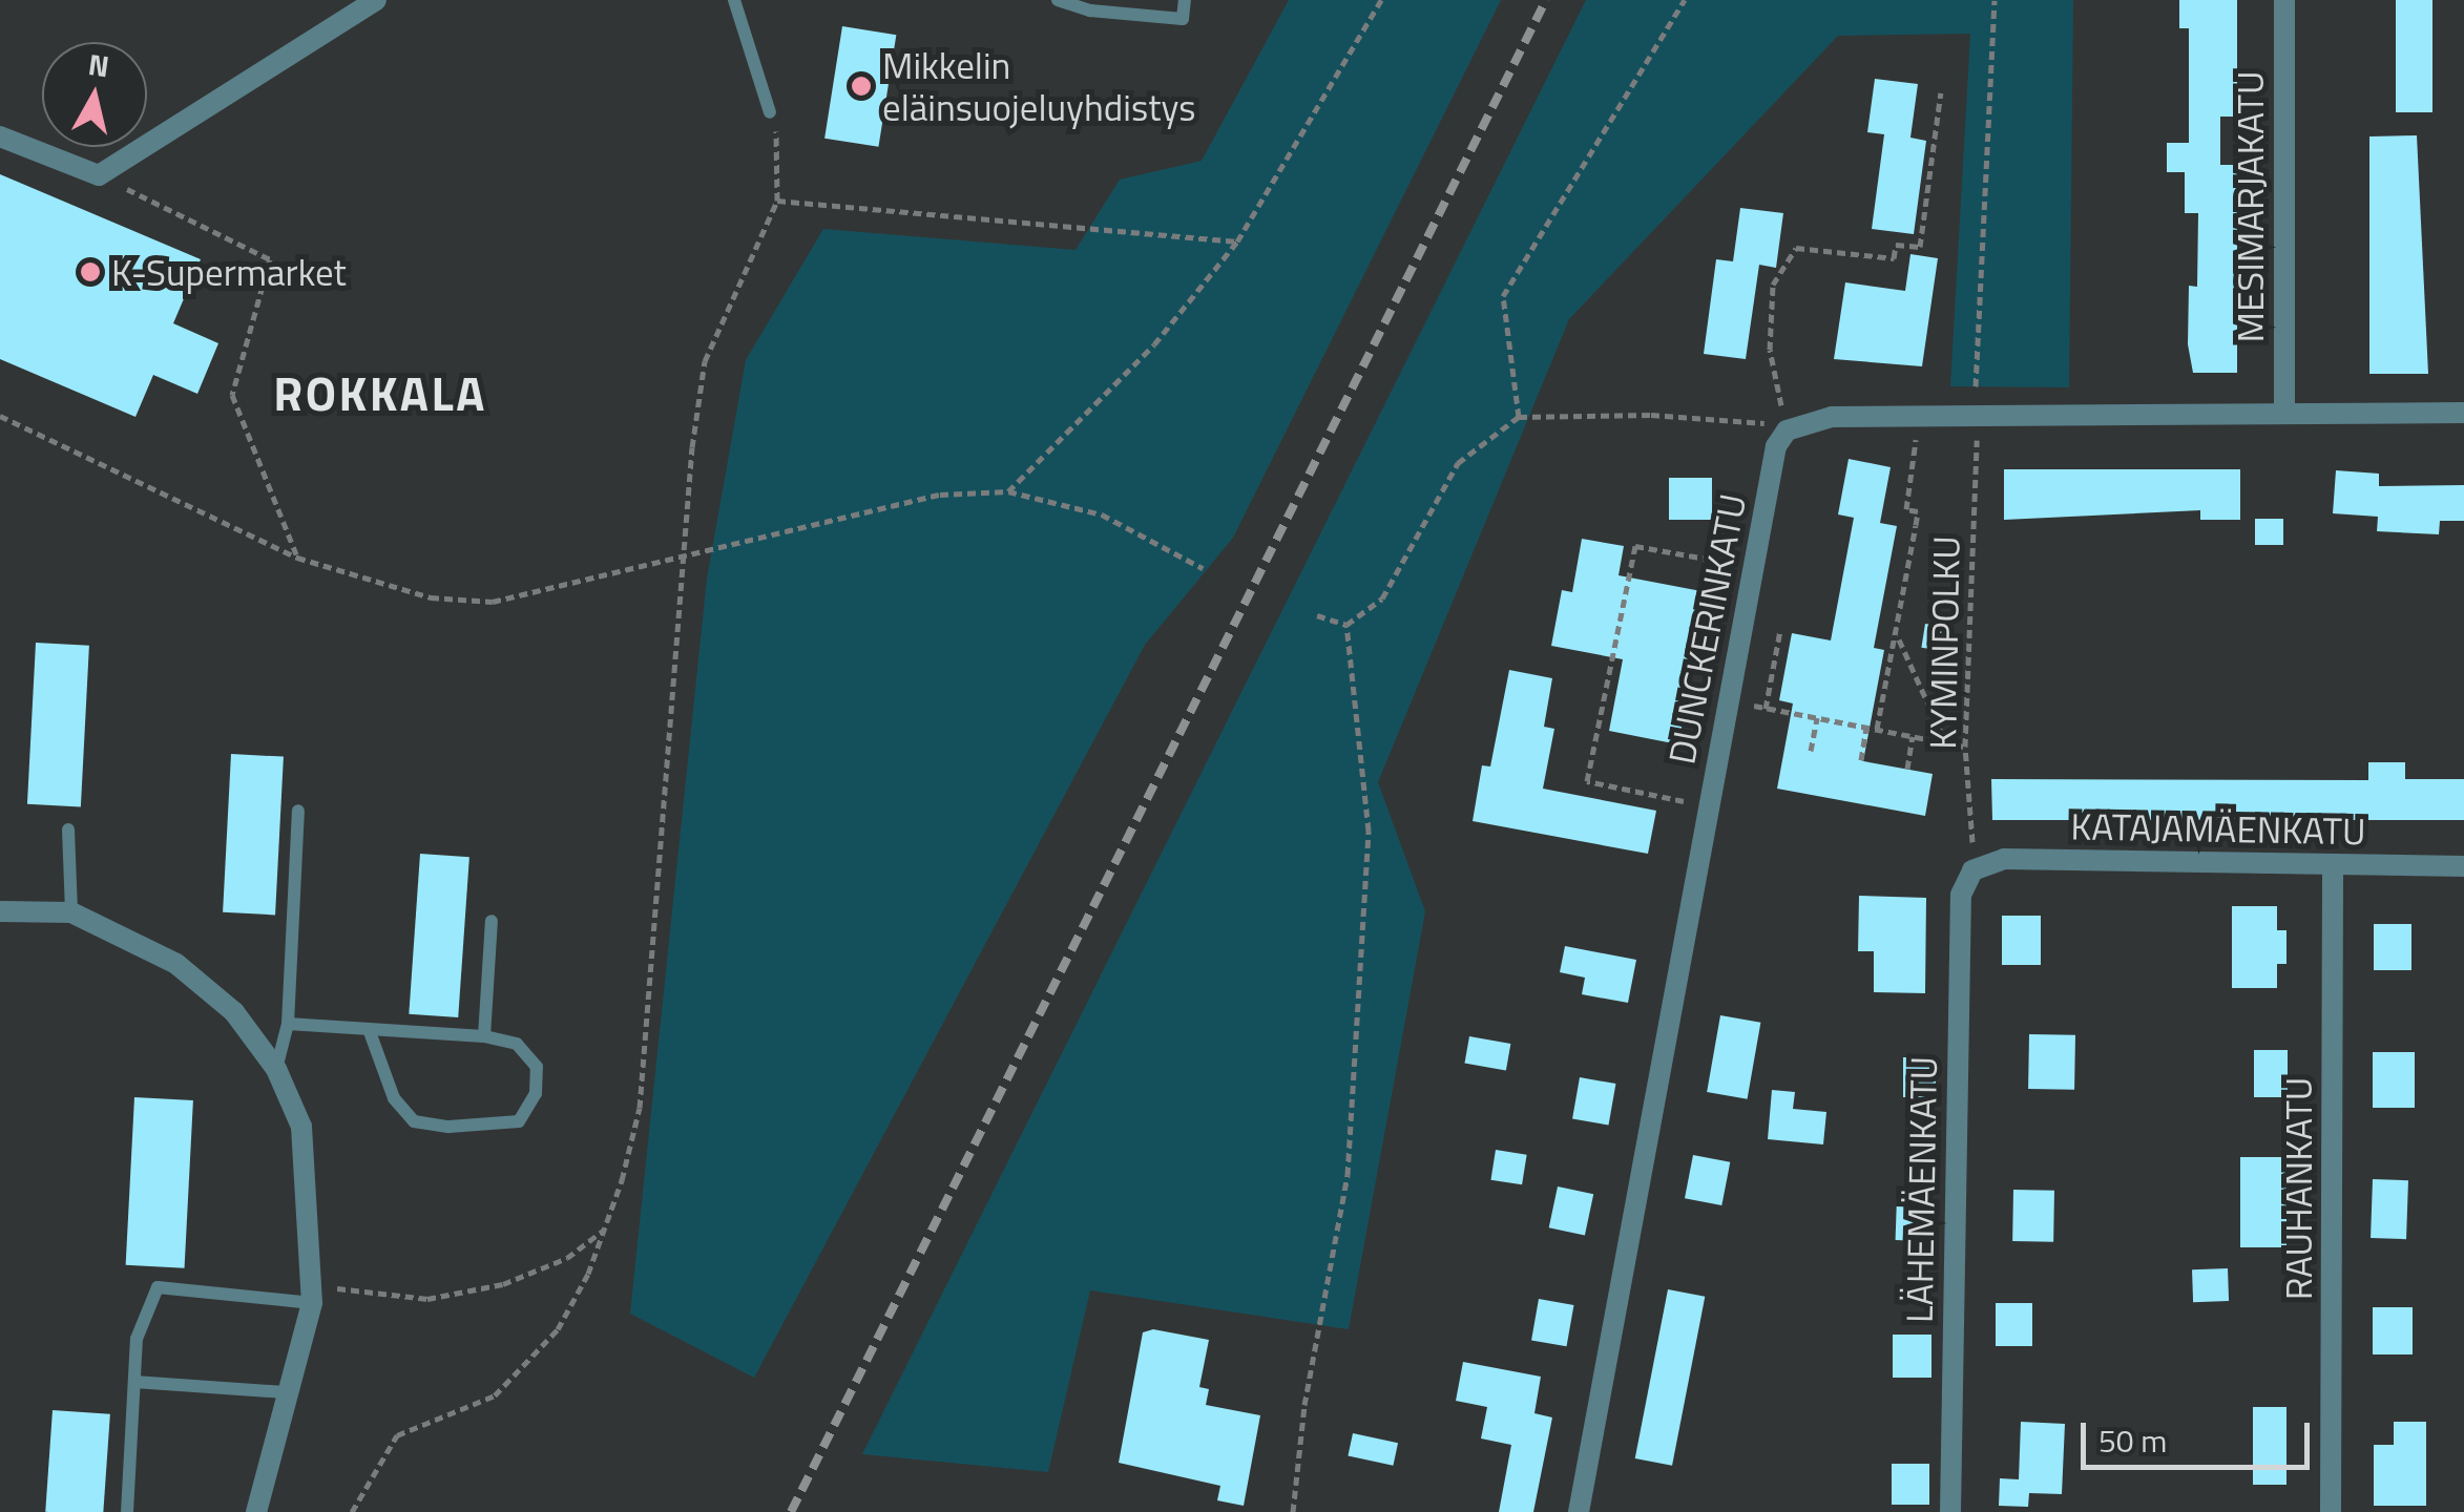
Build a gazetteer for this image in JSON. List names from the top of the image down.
{
  "streets": {
    "street": [
      "MESIMARJAKATU",
      "DUNCKERINKATU",
      "KATAJAMÄENKATU",
      "RAUHANKATU",
      "LÄHEMÄENKATU"
    ],
    "path": ["KYMINPOLKU"]
  },
  "crossings": [
    ["KYMINPOLKU", "KATAJAMÄENKATU"],
    ["KYMINPOLKU", "LÄHEMÄENKATU"],
    ["KATAJAMÄENKATU", "RAUHANKATU"],
    ["KATAJAMÄENKATU", "LÄHEMÄENKATU"]
  ],
  "districts": ["ROKKALA"],
  "places": ["Mikkelin eläinsuojeluyhdistys", "K-Supermarket"],
  "scale_bar": "50 m",
  "north": "top"
}
